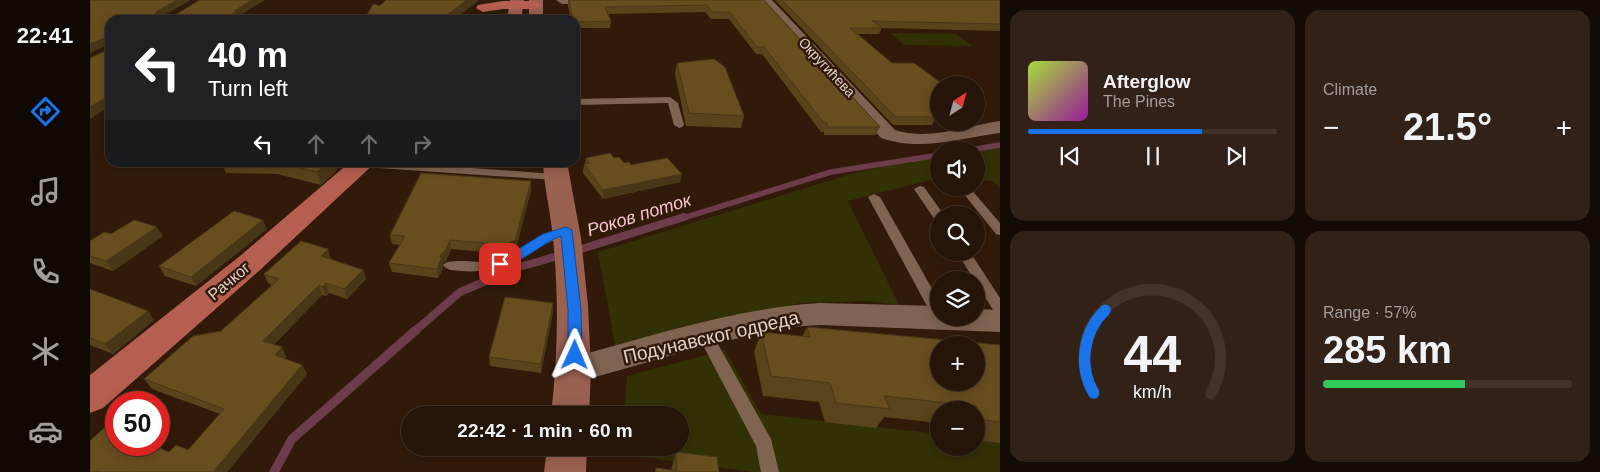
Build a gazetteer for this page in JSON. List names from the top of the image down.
{
  "streets": {
    "main road": ["Рачког"],
    "street": ["Округићева", "Подунавског одреда"]
  },
  "water": ["Роков поток"],
  "north": "top right",
  "page": {
    "tabs": "22:41",
    "tile": [
      "Climate",
      ["Range · 57%", "285 km"]
    ],
    "turn": ["40 m", "Turn left"],
    "song": ["Afterglow", "The Pines"],
    "map_buttons": ["+", "−"],
    "heat": ["−", "21.5°", "+"],
    "limit": "50",
    "trip": "22:42 · 1 min · 60 m",
    "gauge": ["44", "km/h"]
  }
}
